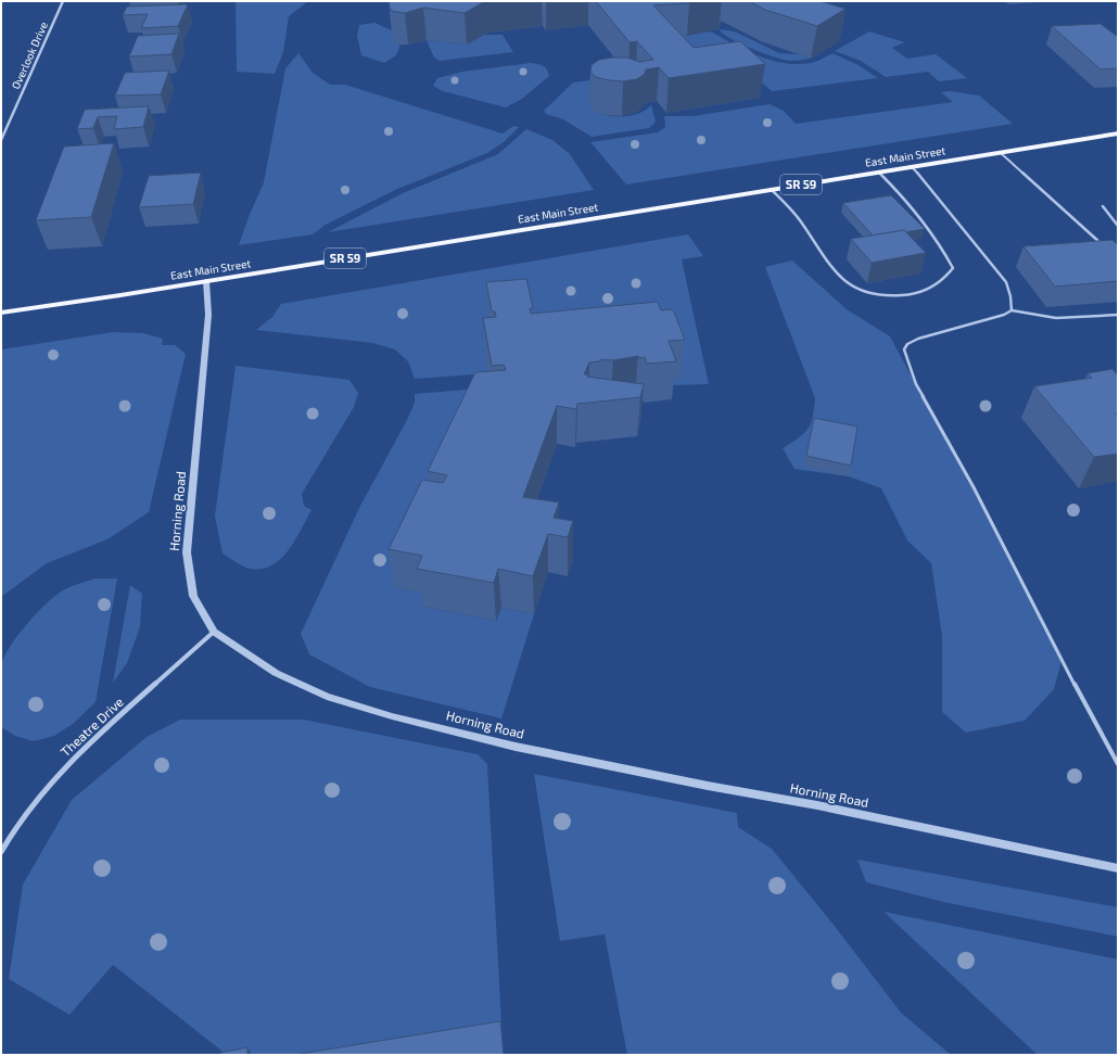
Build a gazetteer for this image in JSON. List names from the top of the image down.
{
  "streets": {
    "main road": ["East Main Street", "SR 59"],
    "street": ["Overlook Drive", "Horning Road", "Theatre Drive"]
  },
  "crossings": [
    ["East Main Street", "Horning Road"],
    ["Horning Road", "Theatre Drive"]
  ]
}
